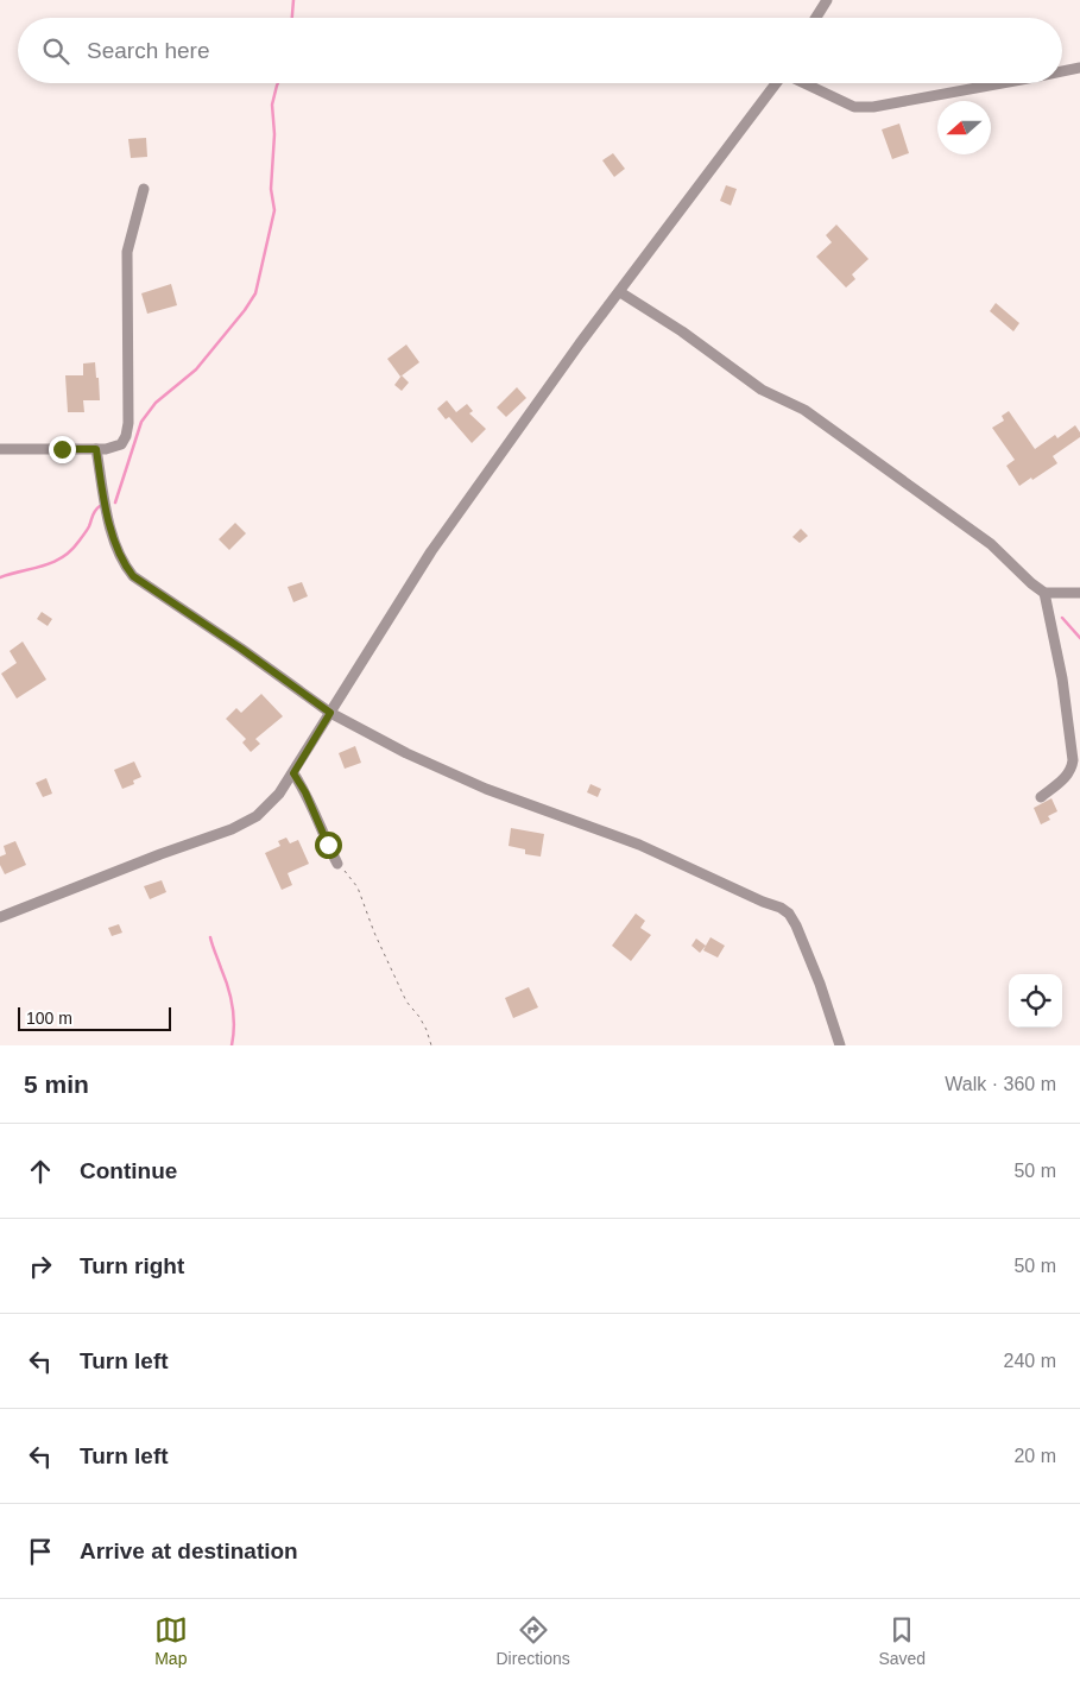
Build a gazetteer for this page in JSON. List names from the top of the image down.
{
  "scale_bar": "100 m",
  "north": "left",
  "page": {
    "search": "Search here",
    "scale": "100 m",
    "heading": ["5 min", "Walk · 360 m"],
    "list": [
      ["Continue", "50 m"],
      ["Turn right", "50 m"],
      ["Turn left", "240 m"],
      ["Turn left", "20 m"],
      "Arrive at destination"
    ],
    "nav": ["Map", "Directions", "Saved"]
  }
}
